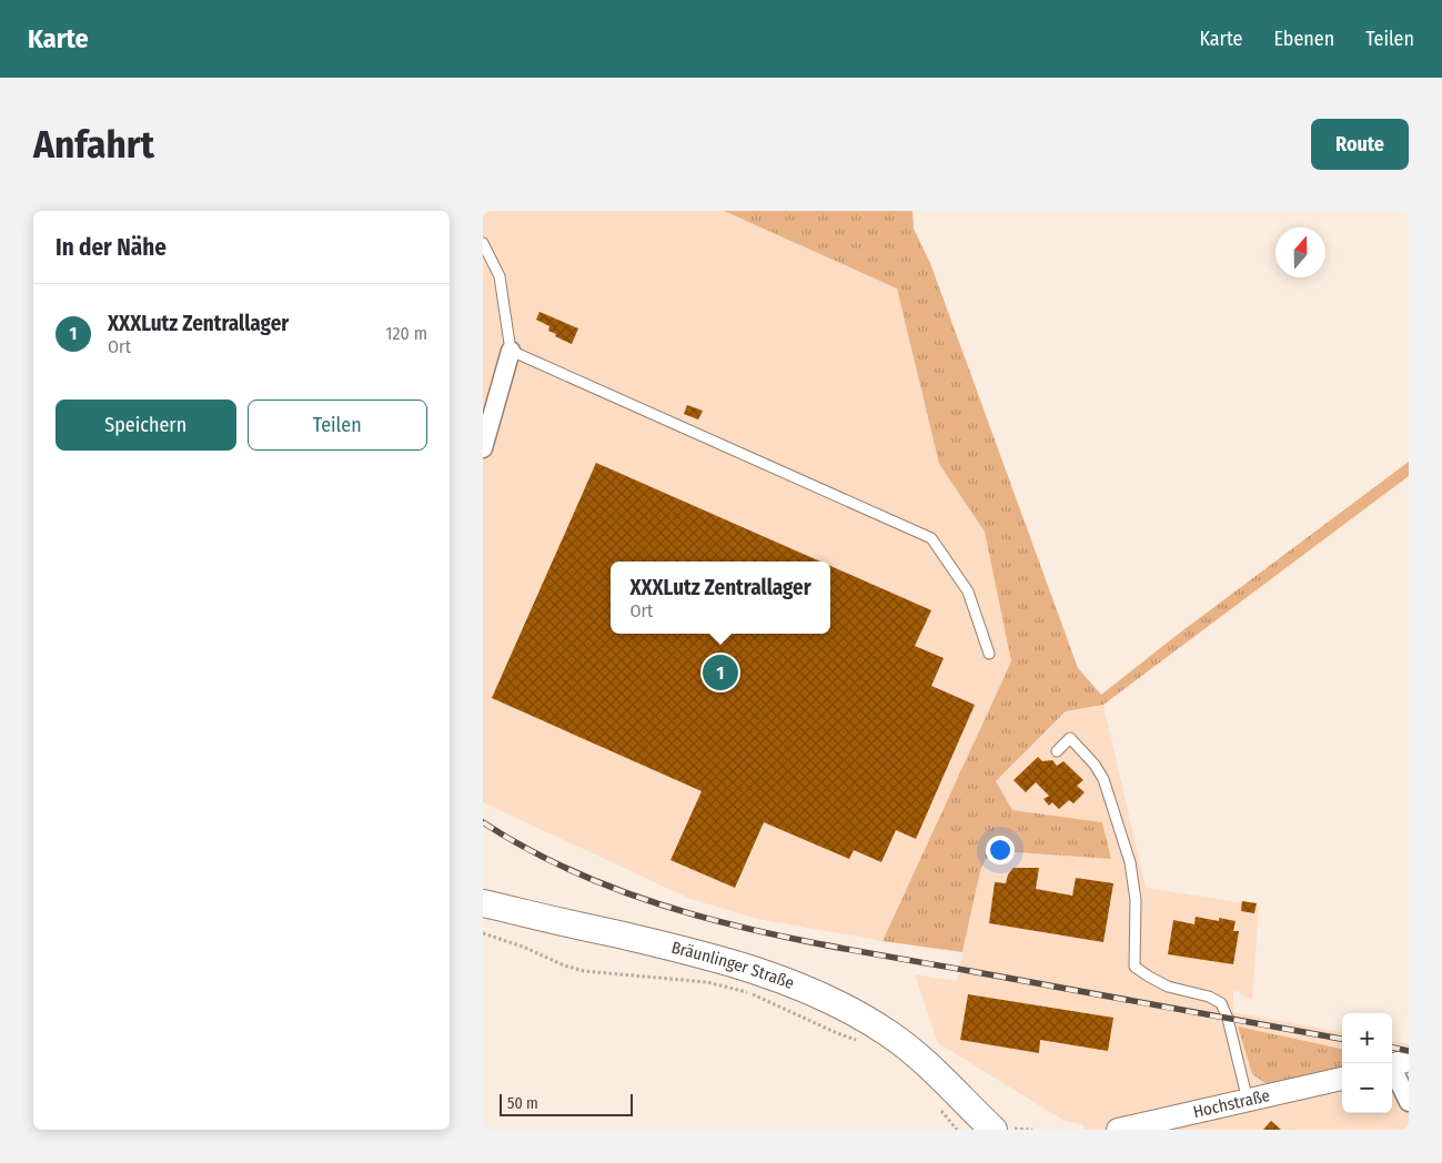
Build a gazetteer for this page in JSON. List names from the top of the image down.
{
  "streets": {
    "main road": ["Bräunlinger Straße"],
    "street": ["Hochstraße"]
  },
  "scale_bar": "50 m",
  "north": "top",
  "page": {
    "header": "Karte",
    "nav": ["Karte", "Ebenen", "Teilen"],
    "buttons": [
      "Route",
      ["Speichern", "Teilen"]
    ],
    "title": "Anfahrt",
    "heading": "In der Nähe",
    "list": [
      {
        "mark": "1",
        "name": "XXXLutz Zentrallager",
        "note": "Ort",
        "value": "120 m"
      }
    ],
    "popup": ["XXXLutz Zentrallager", "Ort"],
    "pins": "1",
    "map_buttons": ["+", "−"],
    "scale": "50 m"
  }
}
